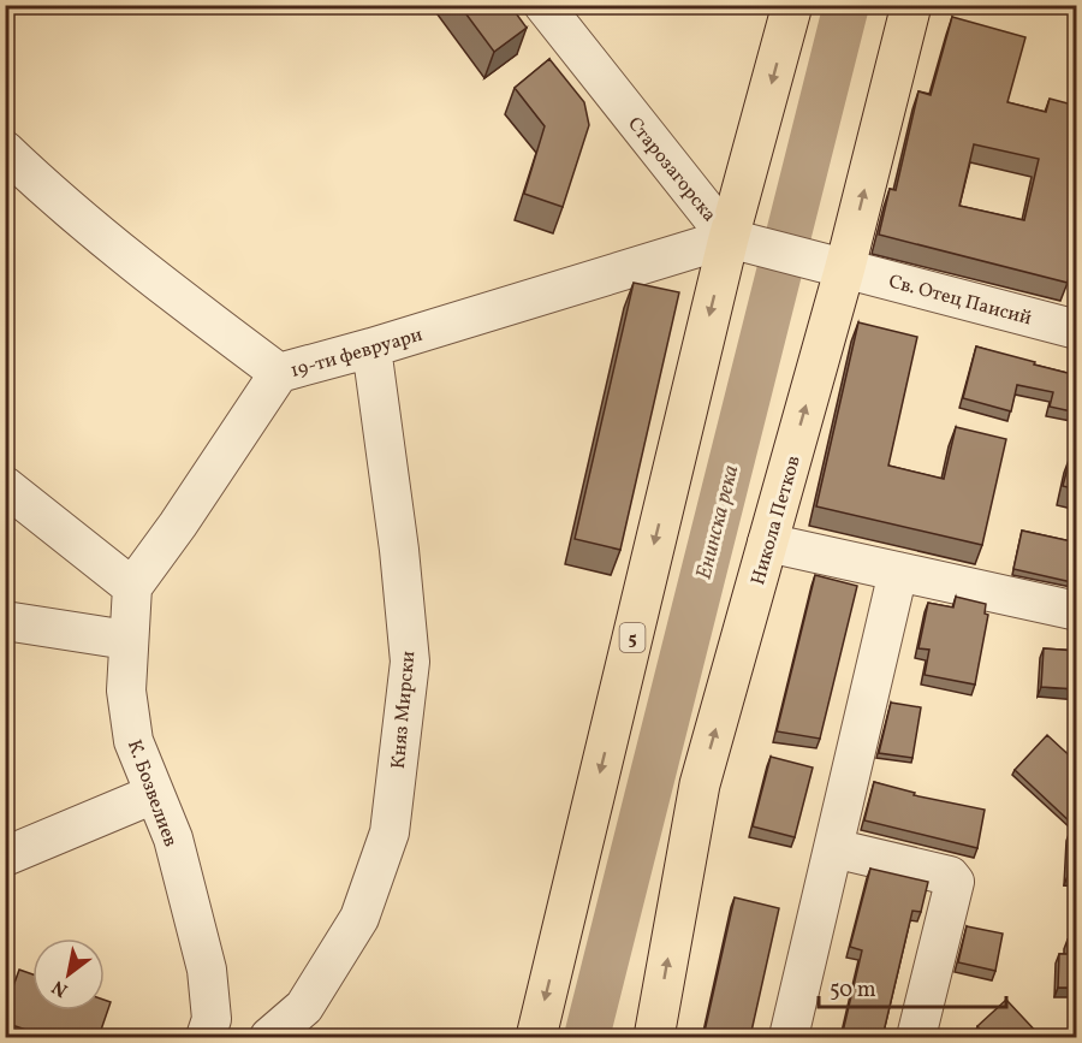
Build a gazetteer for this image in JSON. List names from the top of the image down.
{
  "streets": {
    "main road": ["Никола Петков", "5"],
    "street": [
      "Старозагорска",
      "Св. Отец Паисий",
      "19-ти февруари",
      "Княз Мирски",
      "К. Бозвелиев"
    ]
  },
  "crossings": [
    ["Старозагорска", "19-ти февруари"],
    ["Старозагорска", "5"],
    ["Св. Отец Паисий", "Никола Петков"],
    ["19-ти февруари", "5"],
    ["19-ти февруари", "Княз Мирски"]
  ],
  "water": ["Енинска река"],
  "scale_bar": "50 m",
  "north": "bottom left"
}
